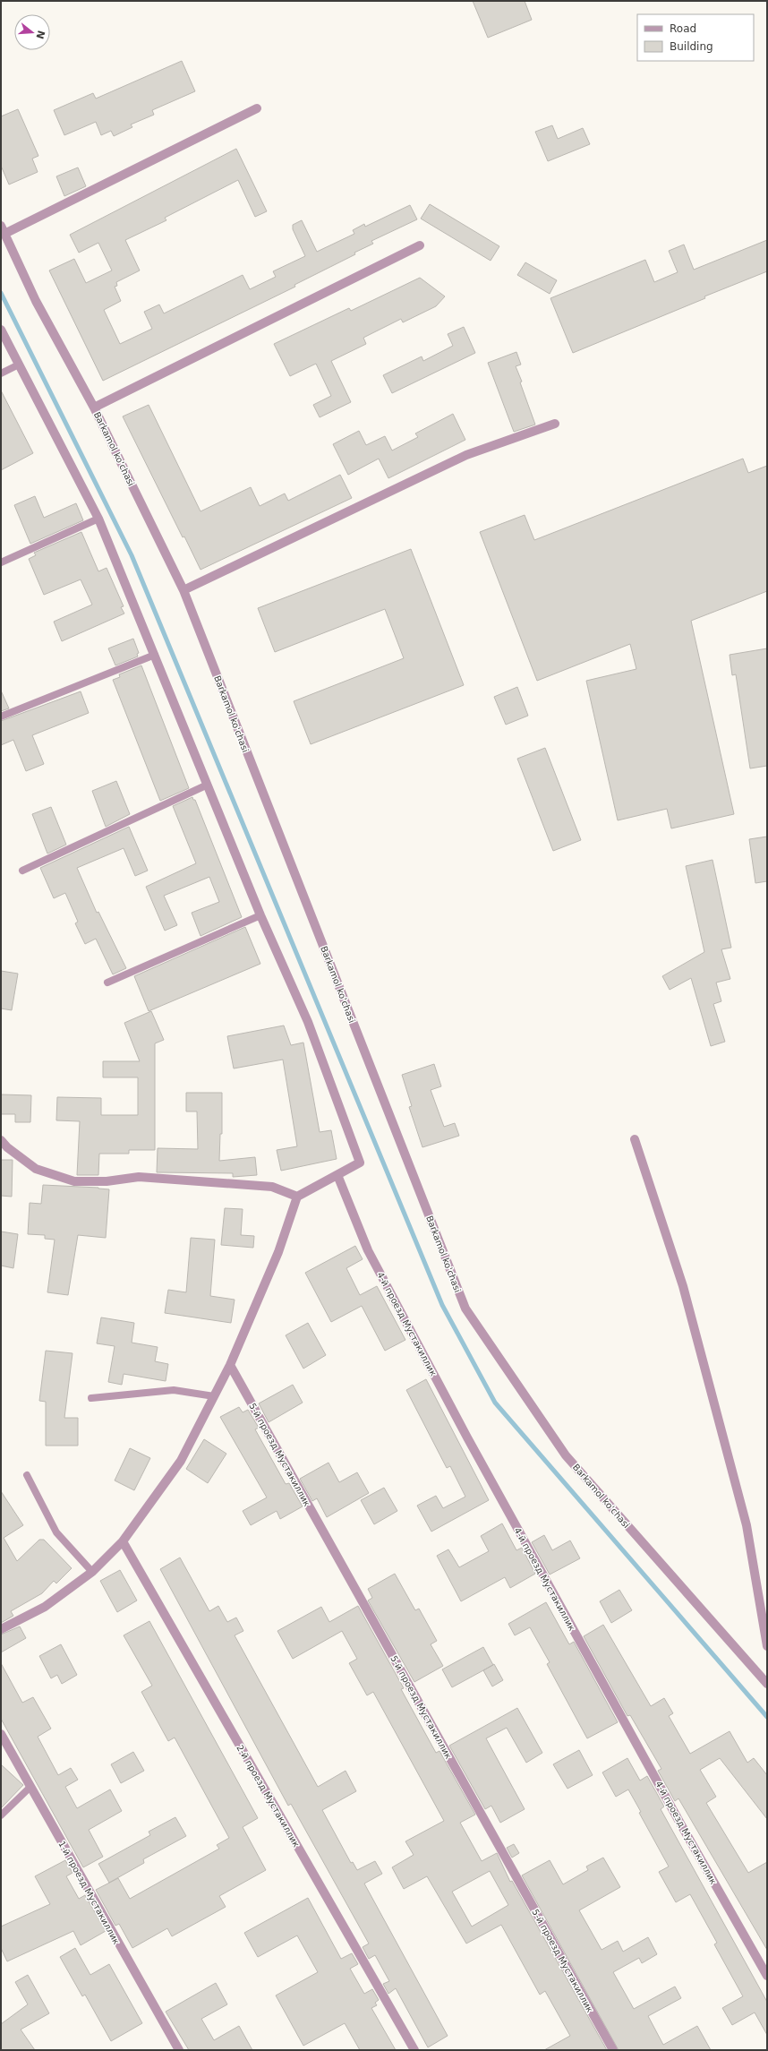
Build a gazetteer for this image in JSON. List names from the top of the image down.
{
  "streets": {
    "street": [
      "Barkamol ko'chasi",
      "4-й проезд Мустакиллик",
      "5-й проезд Мустакиллик",
      "2-й проезд Мустакиллик",
      "1-й проезд Мустакиллик"
    ]
  },
  "legend": ["Road", "Building"],
  "north": "right"
}
